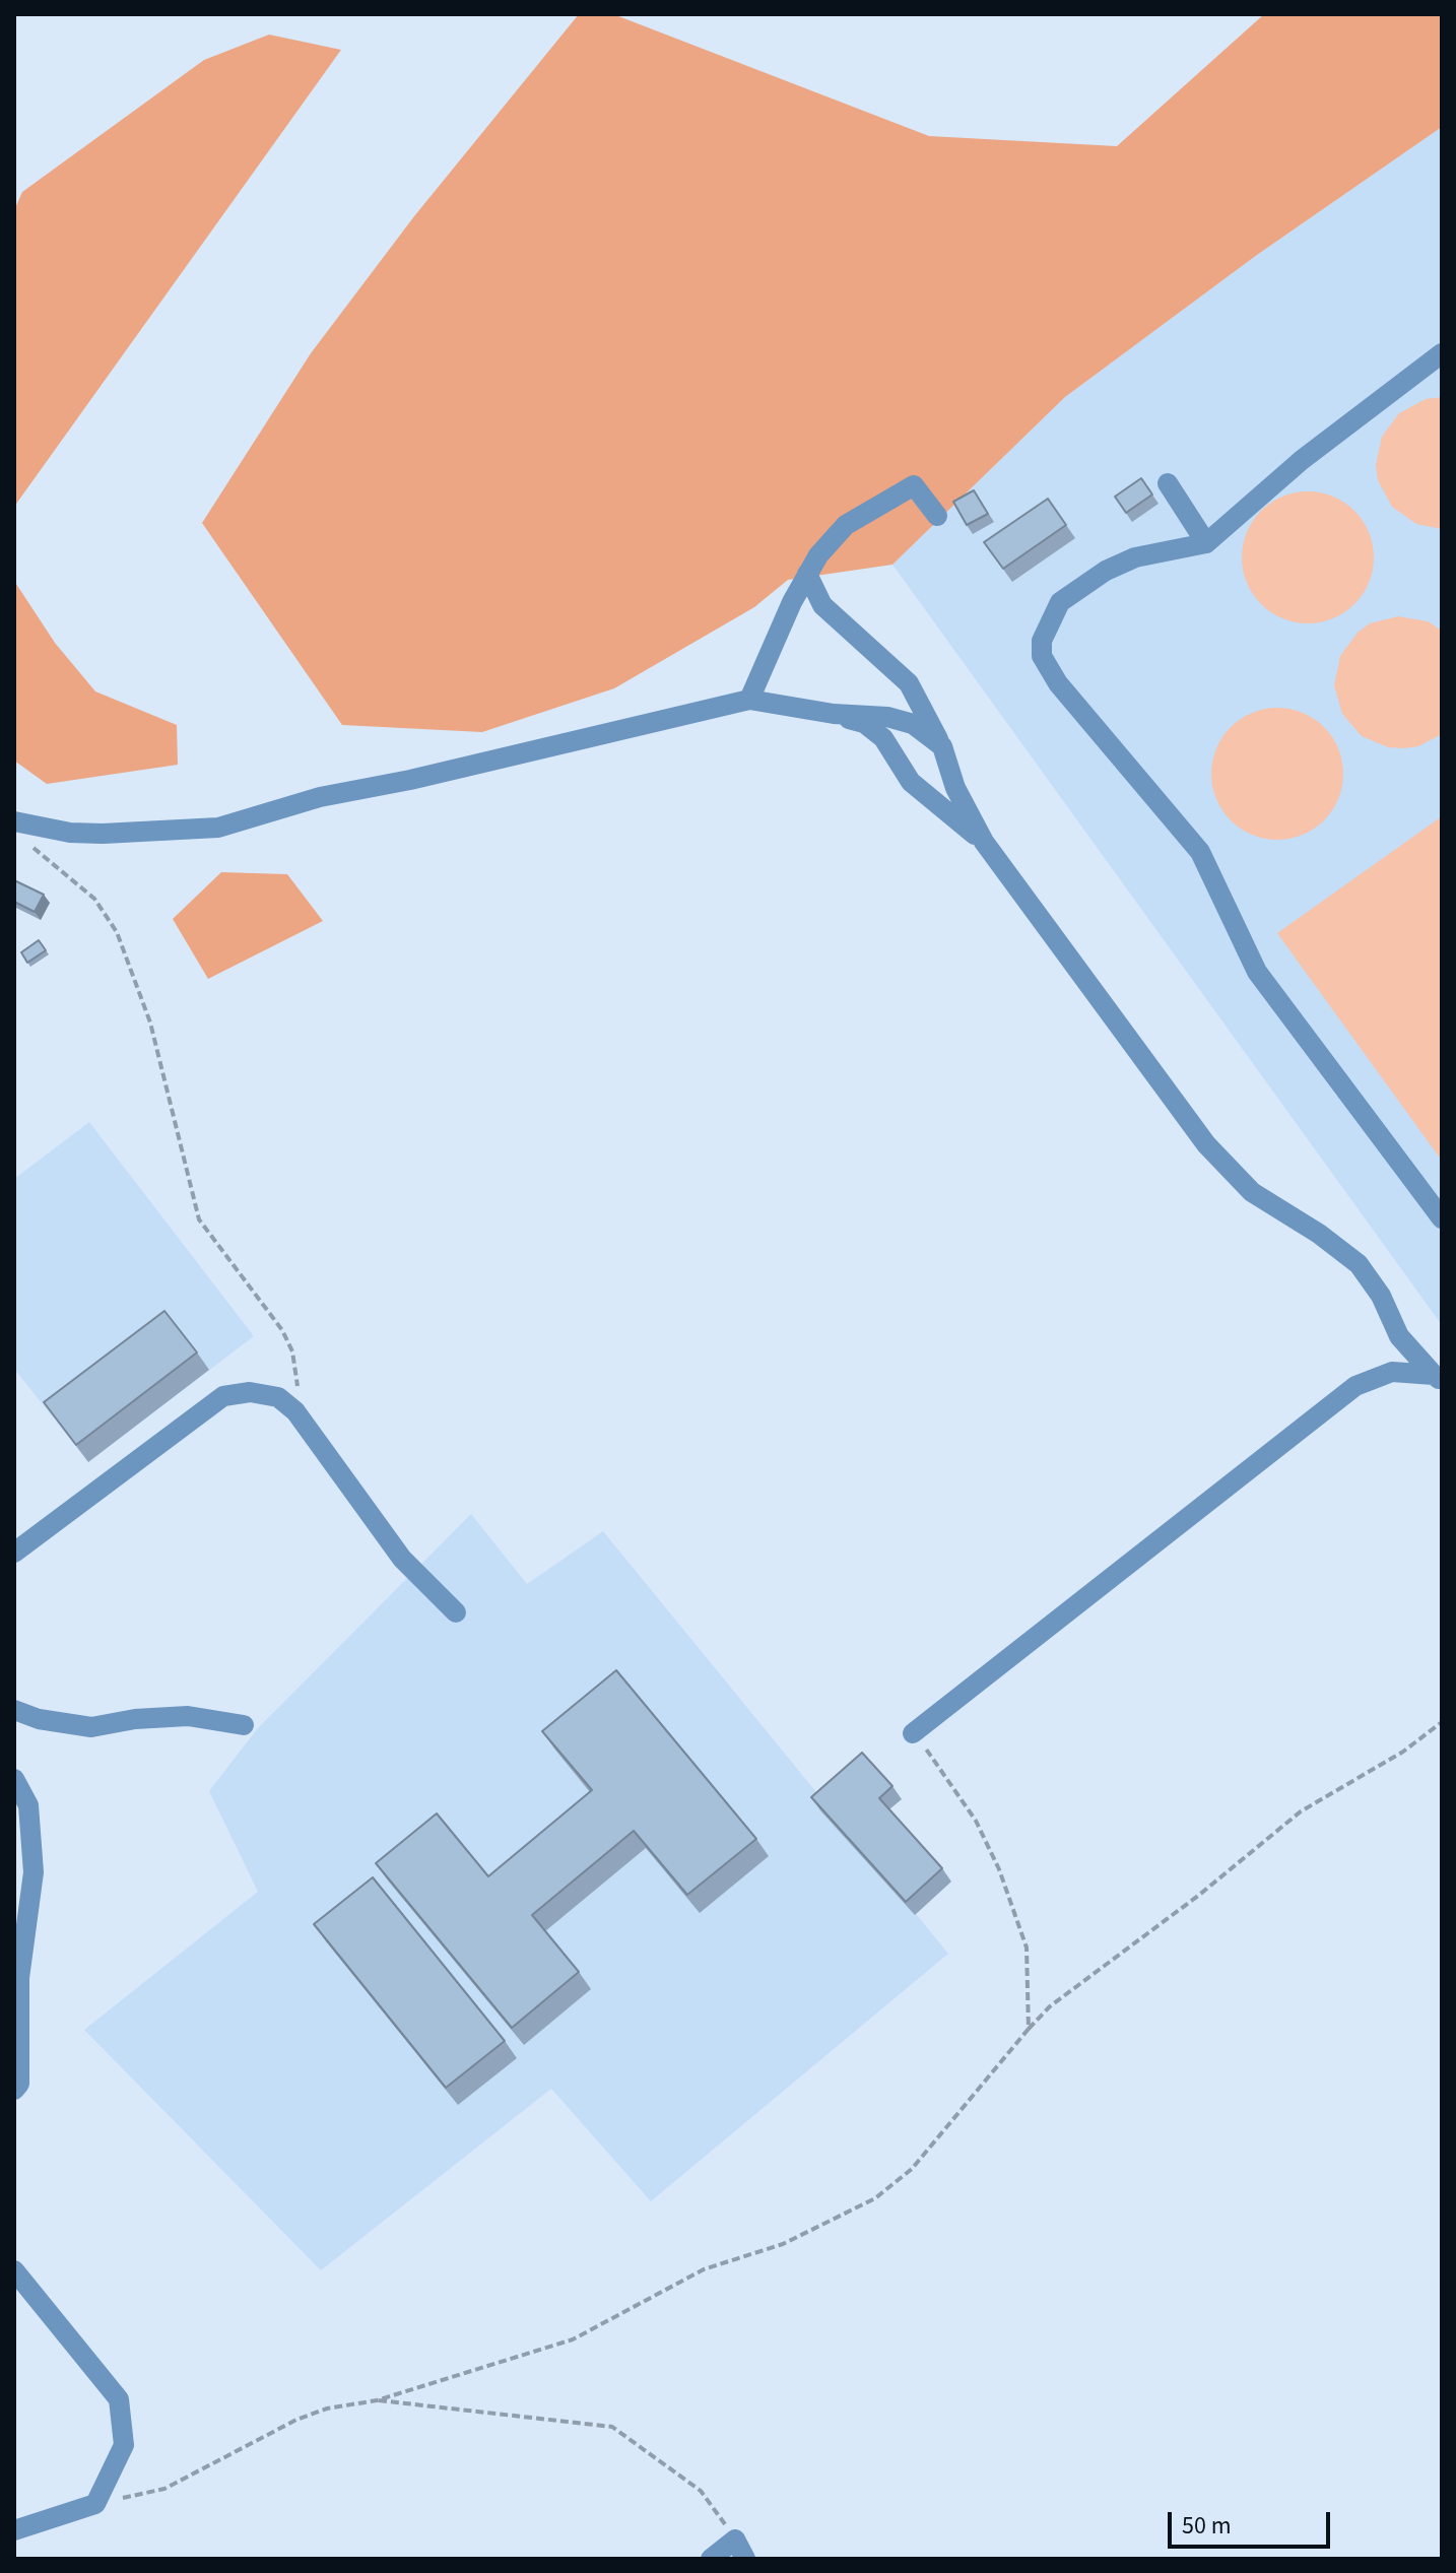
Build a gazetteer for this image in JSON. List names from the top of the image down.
{
  "scale_bar": "50 m"
}
